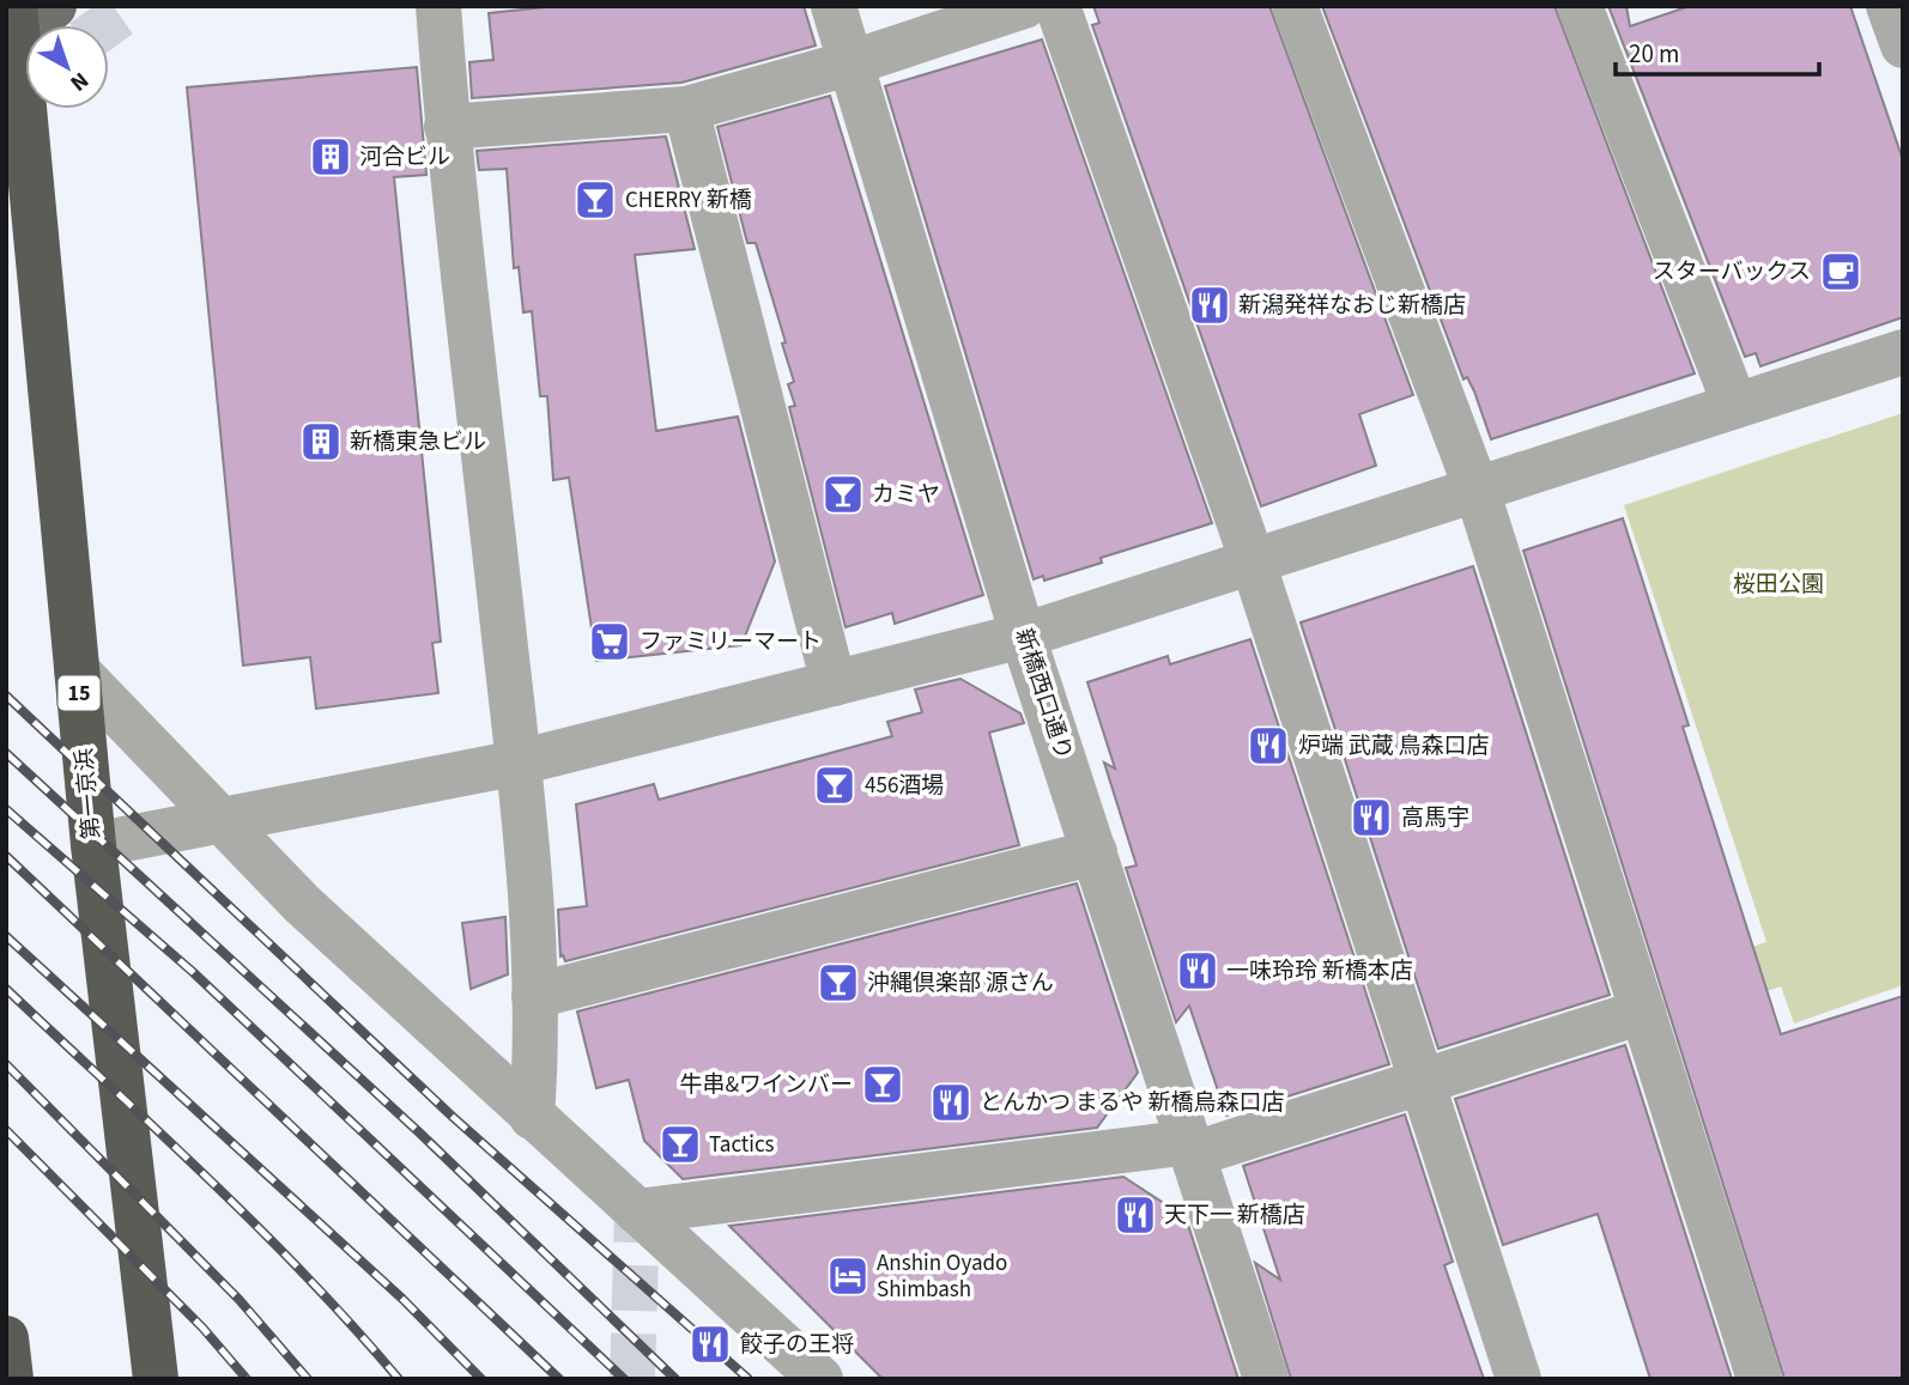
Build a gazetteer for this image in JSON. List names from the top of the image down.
{
  "streets": {
    "highway": ["15", "第一京浜"],
    "street": ["新橋西口通り"]
  },
  "parks": ["桜田公園"],
  "places": {
    "building": ["河合ビル", "新橋東急ビル"],
    "bar": [
      "CHERRY 新橋",
      "カミヤ",
      "456酒場",
      "沖縄倶楽部 源さん",
      "牛串&ワインバー",
      "Tactics"
    ],
    "cafe": ["スターバックス"],
    "restaurant": [
      "新潟発祥なおじ新橋店",
      "炉端 武蔵 鳥森口店",
      "高馬宇",
      "一味玲玲 新橋本店",
      "とんかつ まるや 新橋烏森口店",
      "天下一 新橋店",
      "餃子の王将"
    ],
    "supermarket": ["ファミリーマート"],
    "hotel": ["Anshin Oyado Shimbash"]
  },
  "scale_bar": "20 m",
  "north": "bottom right"
}
